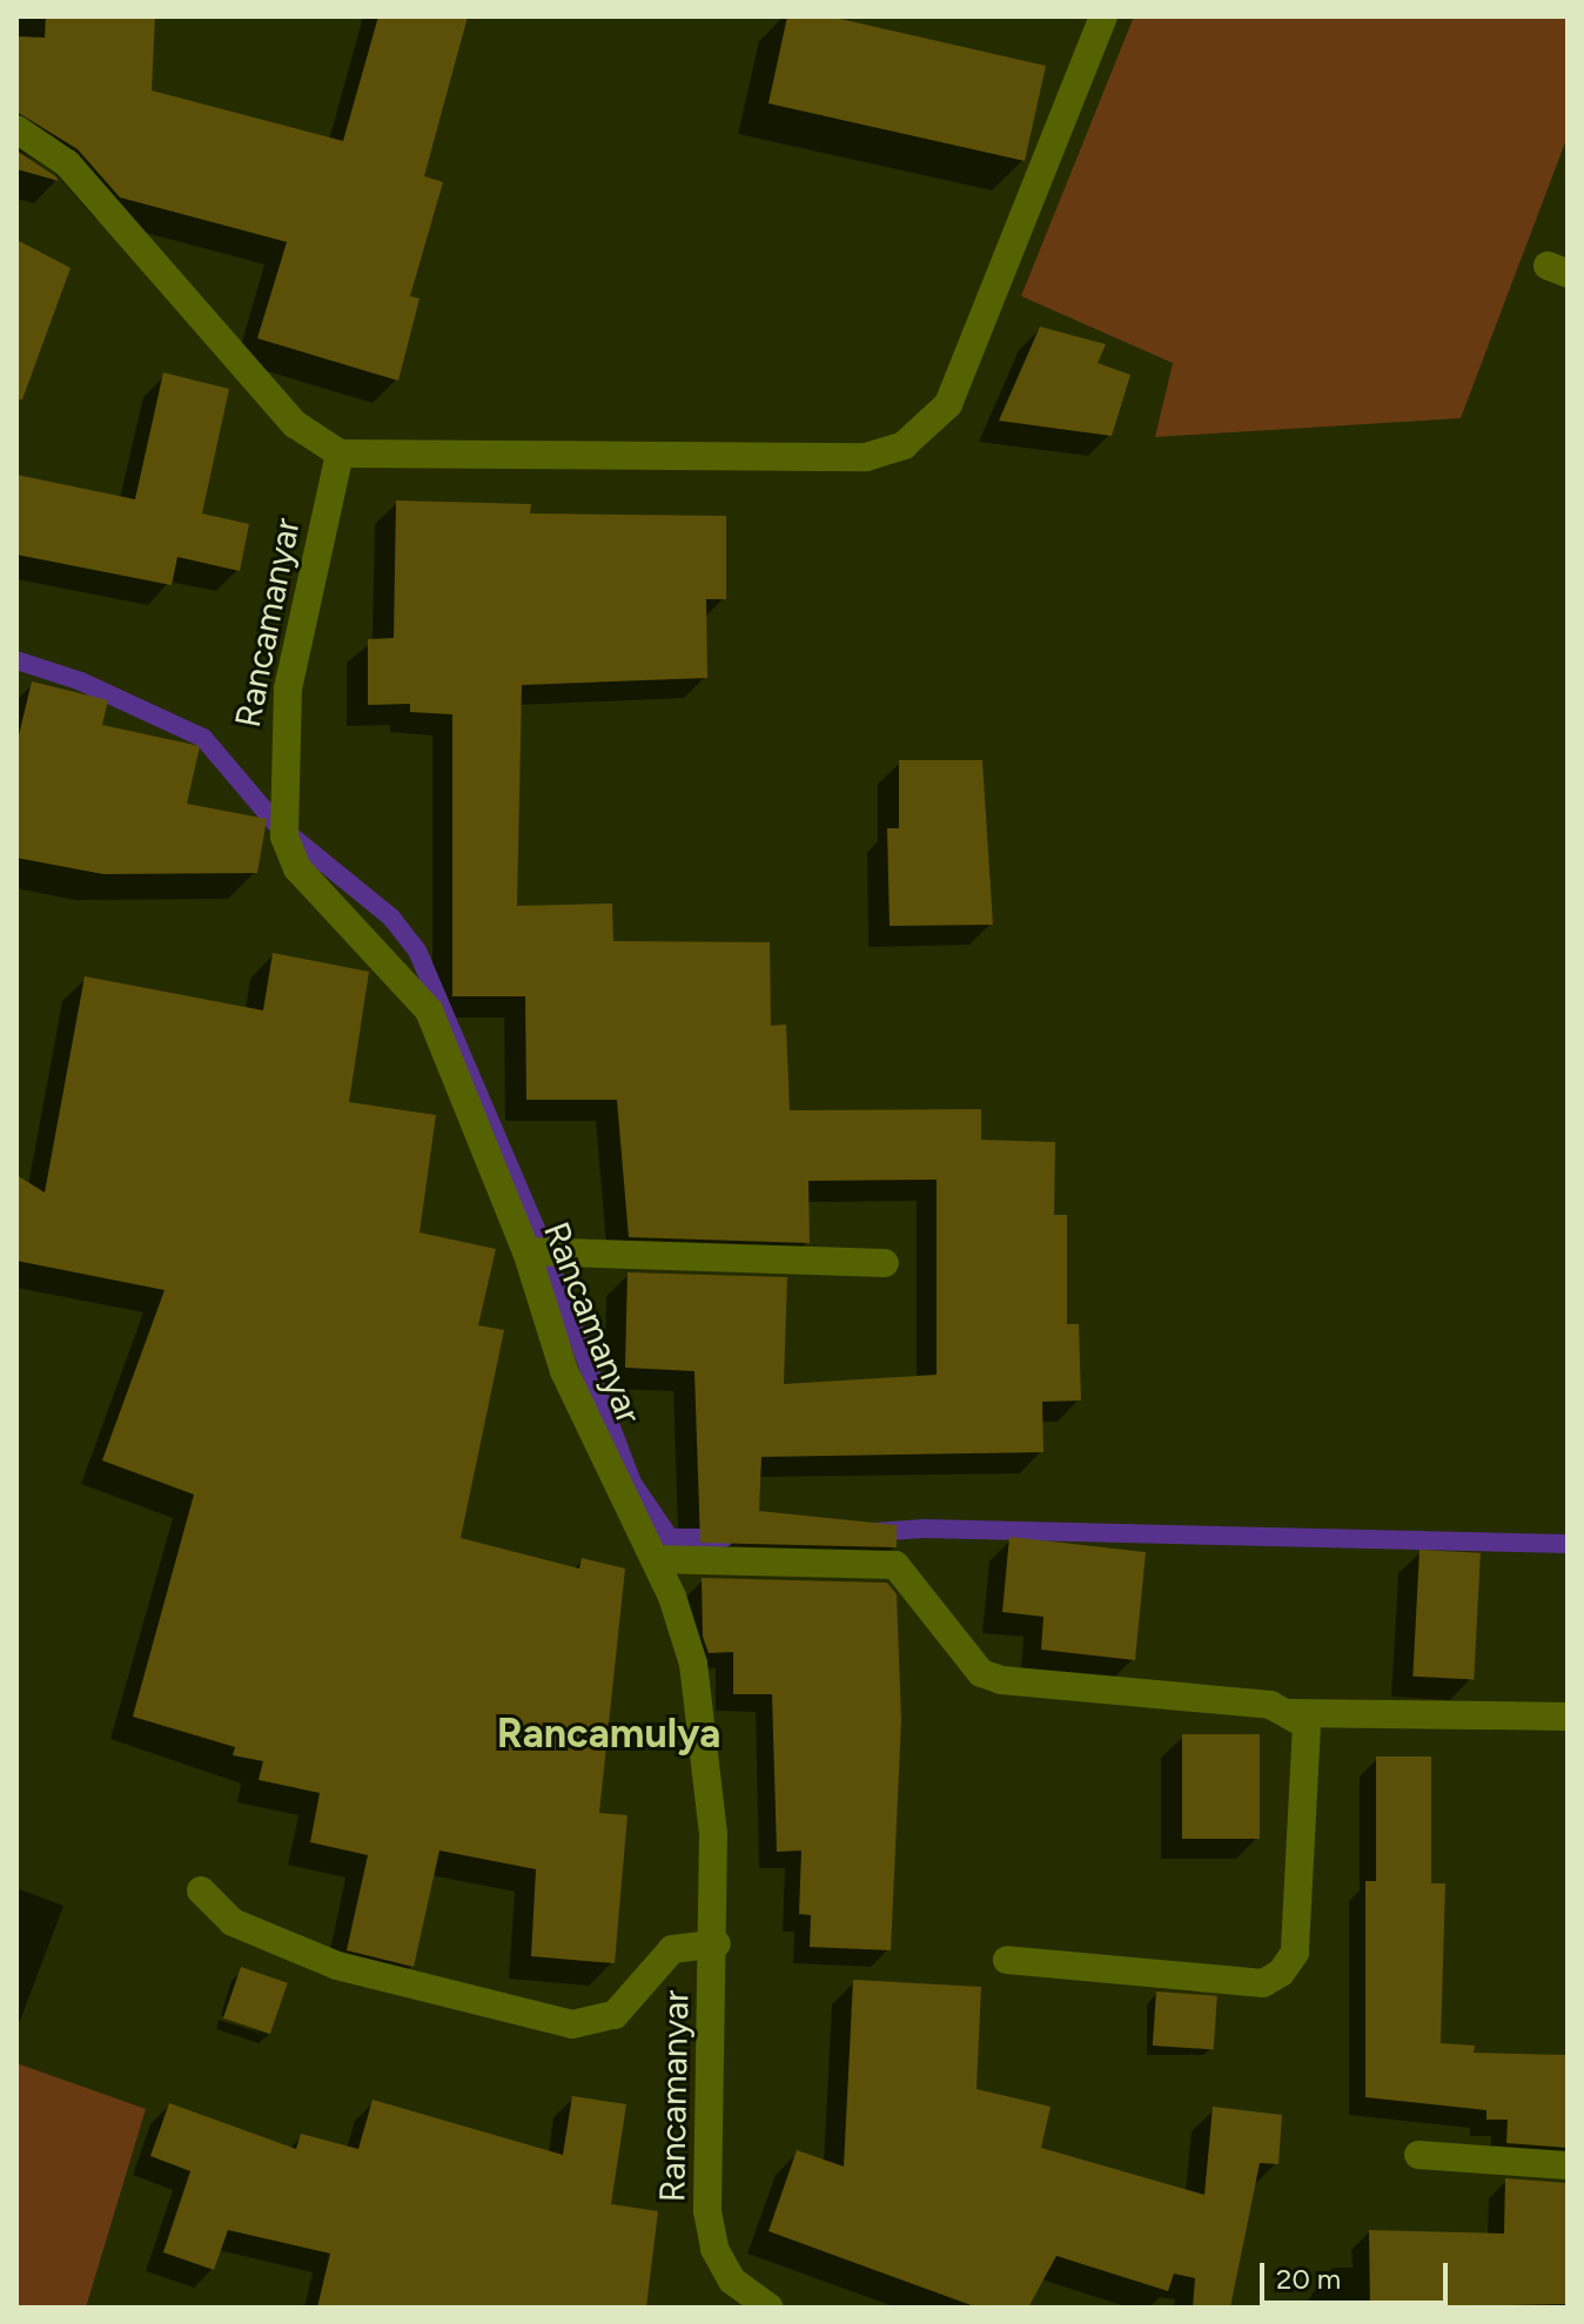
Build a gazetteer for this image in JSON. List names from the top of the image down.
{
  "streets": {
    "street": ["Rancamanyar"]
  },
  "districts": ["Rancamulya"],
  "scale_bar": "20 m"
}
